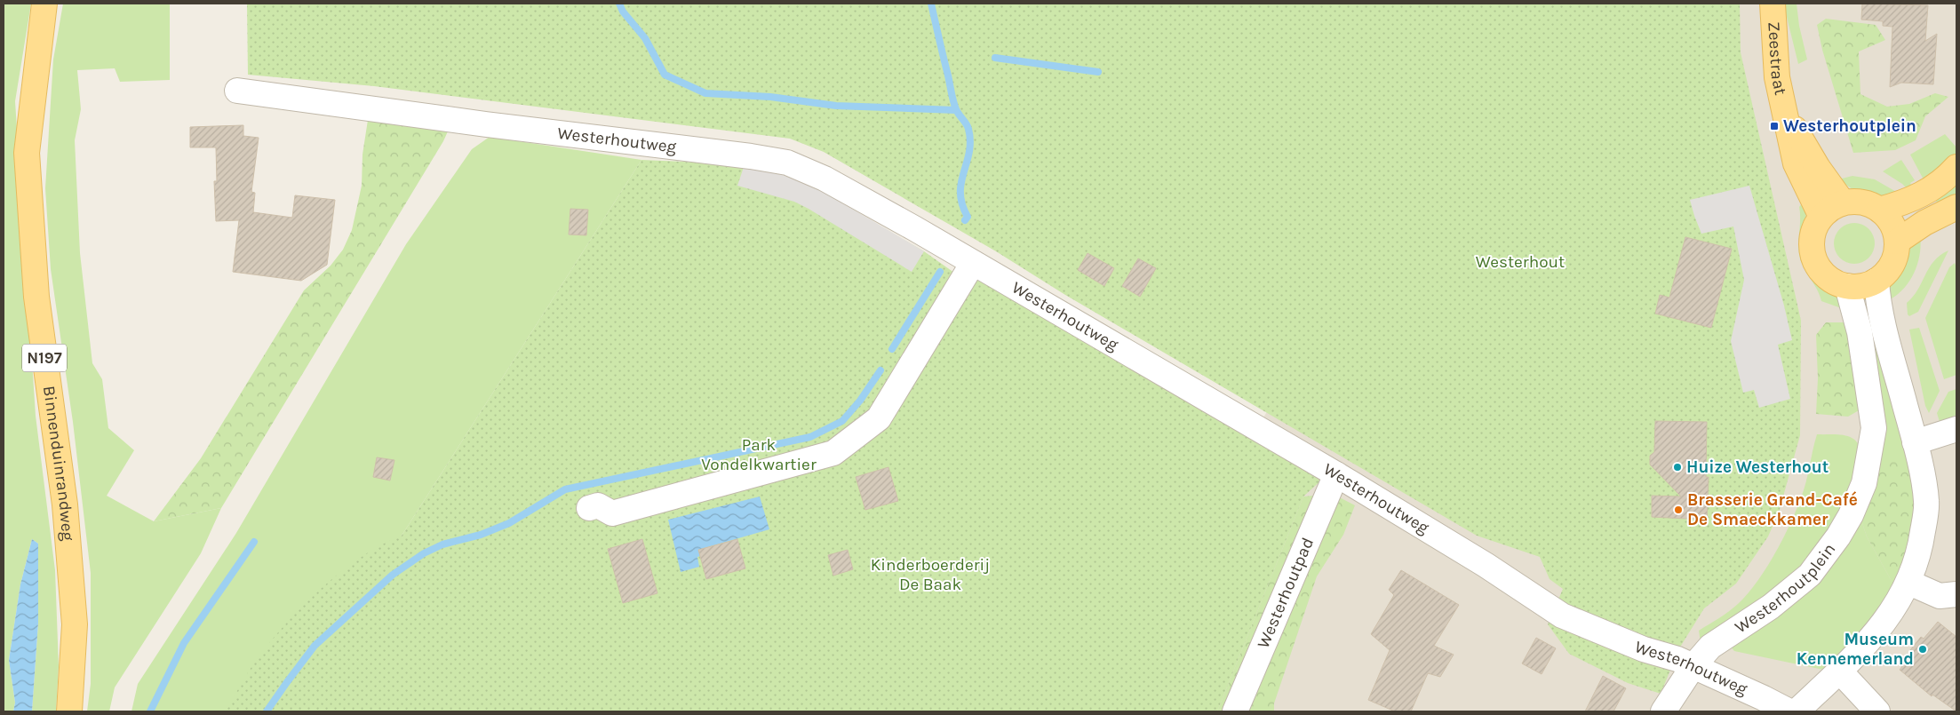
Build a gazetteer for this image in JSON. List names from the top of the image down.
{
  "streets": {
    "main road": ["Zeestraat", "N197", "Binnenduinrandweg"],
    "street": ["Westerhoutweg", "Westerhoutplein", "Westerhoutpad"]
  },
  "crossings": [
    ["Zeestraat", "Westerhoutplein"],
    ["Westerhoutweg", "Westerhoutplein"],
    ["Westerhoutweg", "Westerhoutpad"]
  ],
  "parks": ["Westerhout", "Park Vondelkwartier", "Kinderboerderij De Baak"],
  "places": {
    "transit": ["Westerhoutplein"],
    "other": ["Huize Westerhout", "Brasserie Grand-Café De Smaeckkamer", "Museum Kennemerland"]
  }
}
